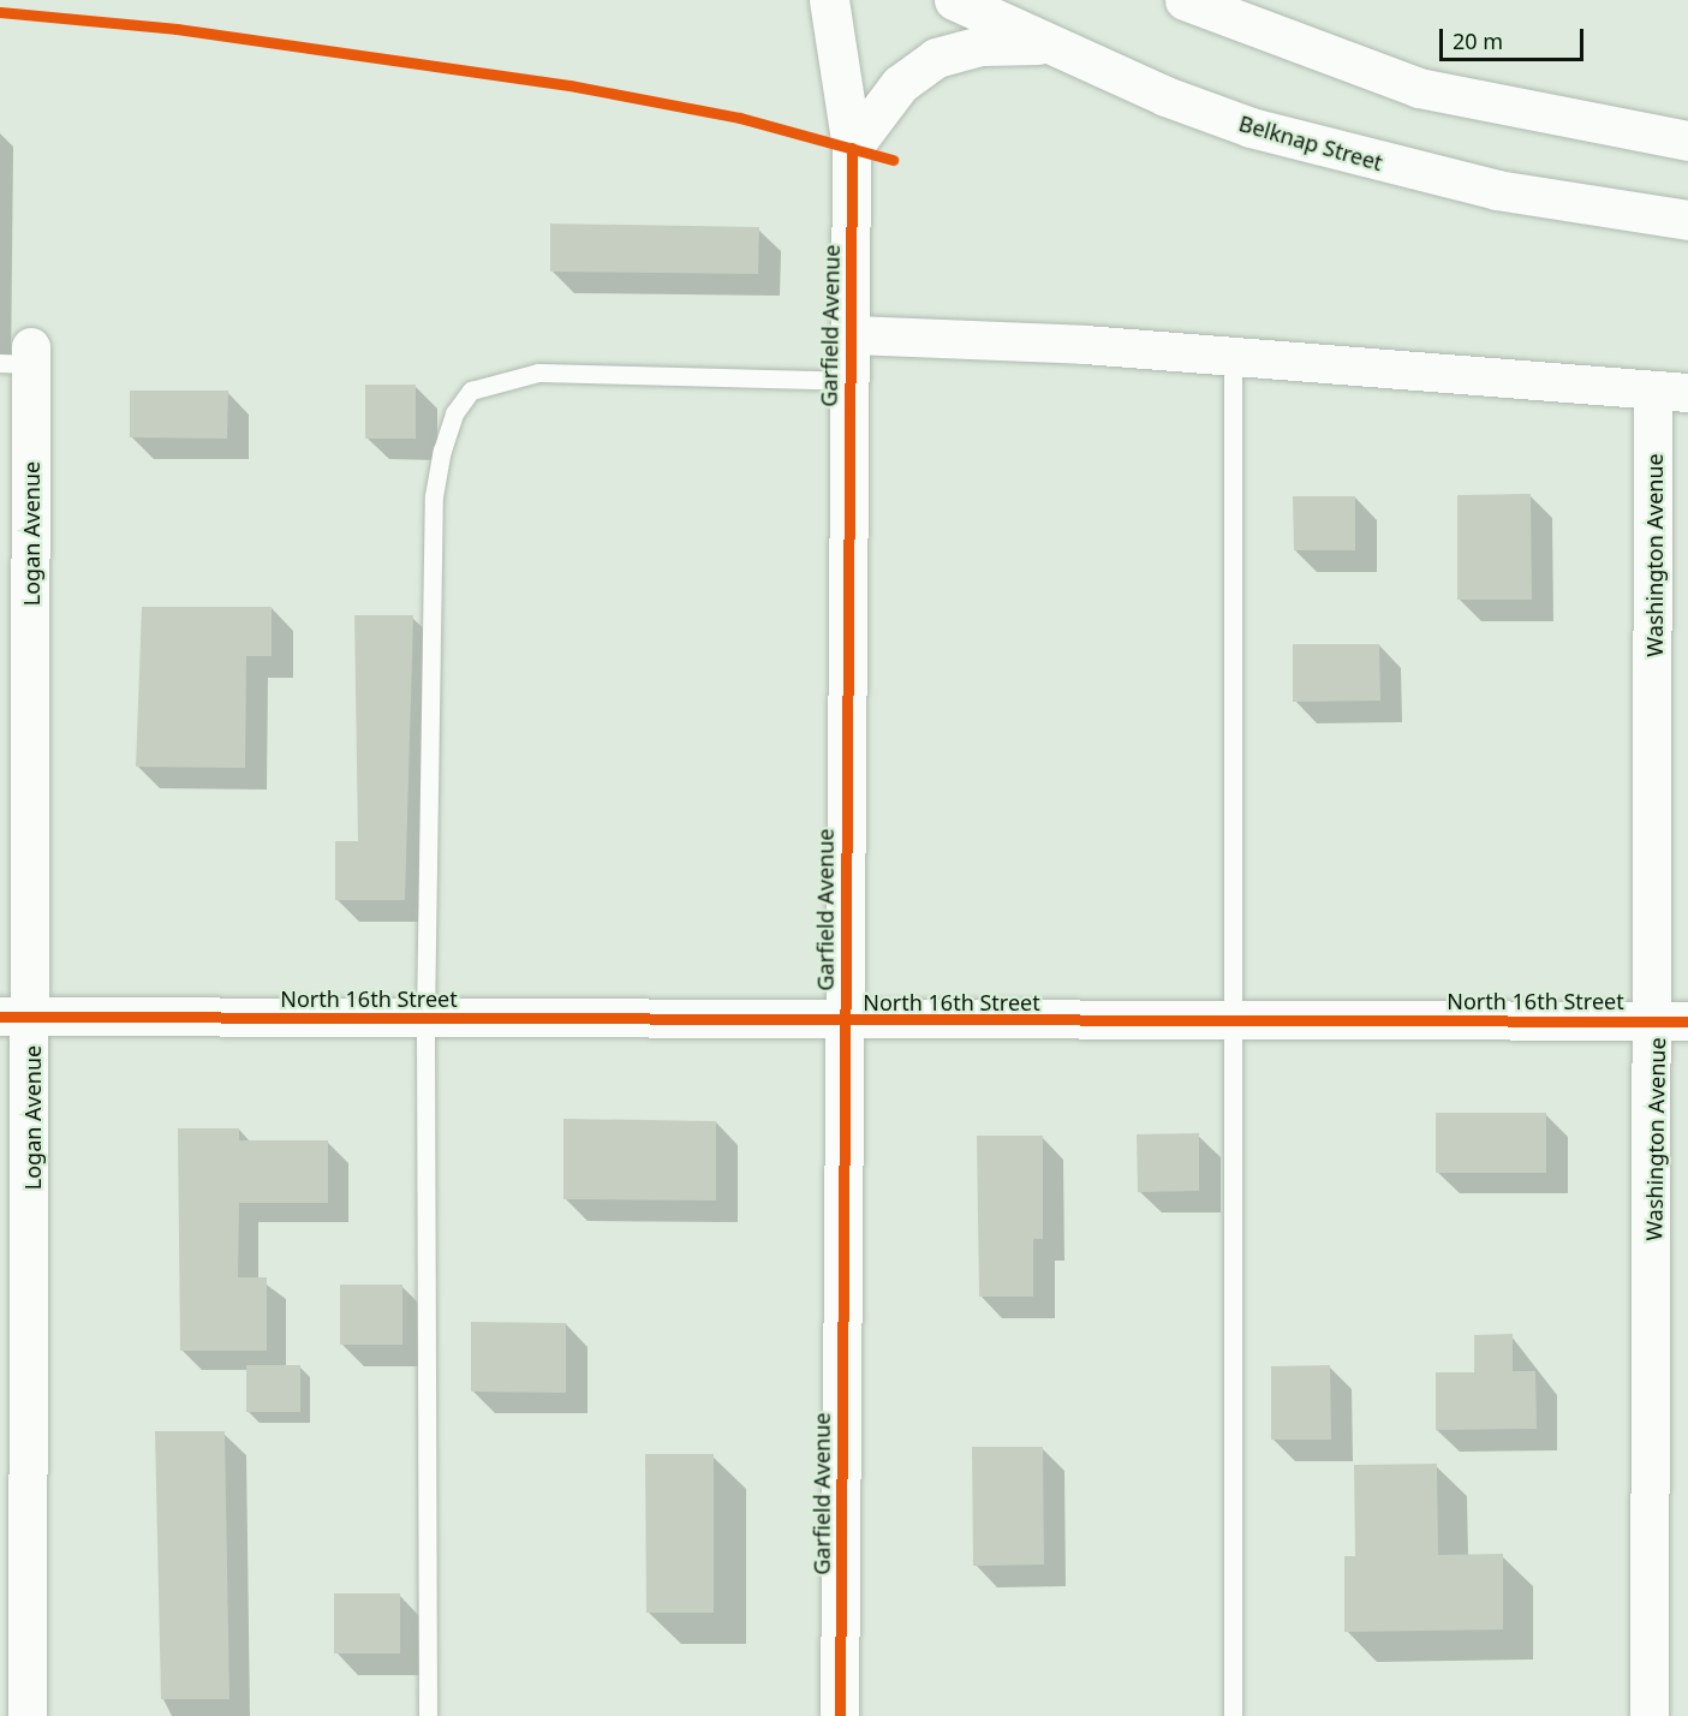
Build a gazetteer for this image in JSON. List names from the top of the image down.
{
  "streets": {
    "highway": ["Belknap Street"],
    "street": [
      "Garfield Avenue",
      "Logan Avenue",
      "Washington Avenue",
      "North 16th Street"
    ]
  },
  "crossings": [
    ["Garfield Avenue", "North 16th Street"],
    ["Logan Avenue", "North 16th Street"],
    ["Washington Avenue", "North 16th Street"]
  ],
  "scale_bar": "20 m"
}
